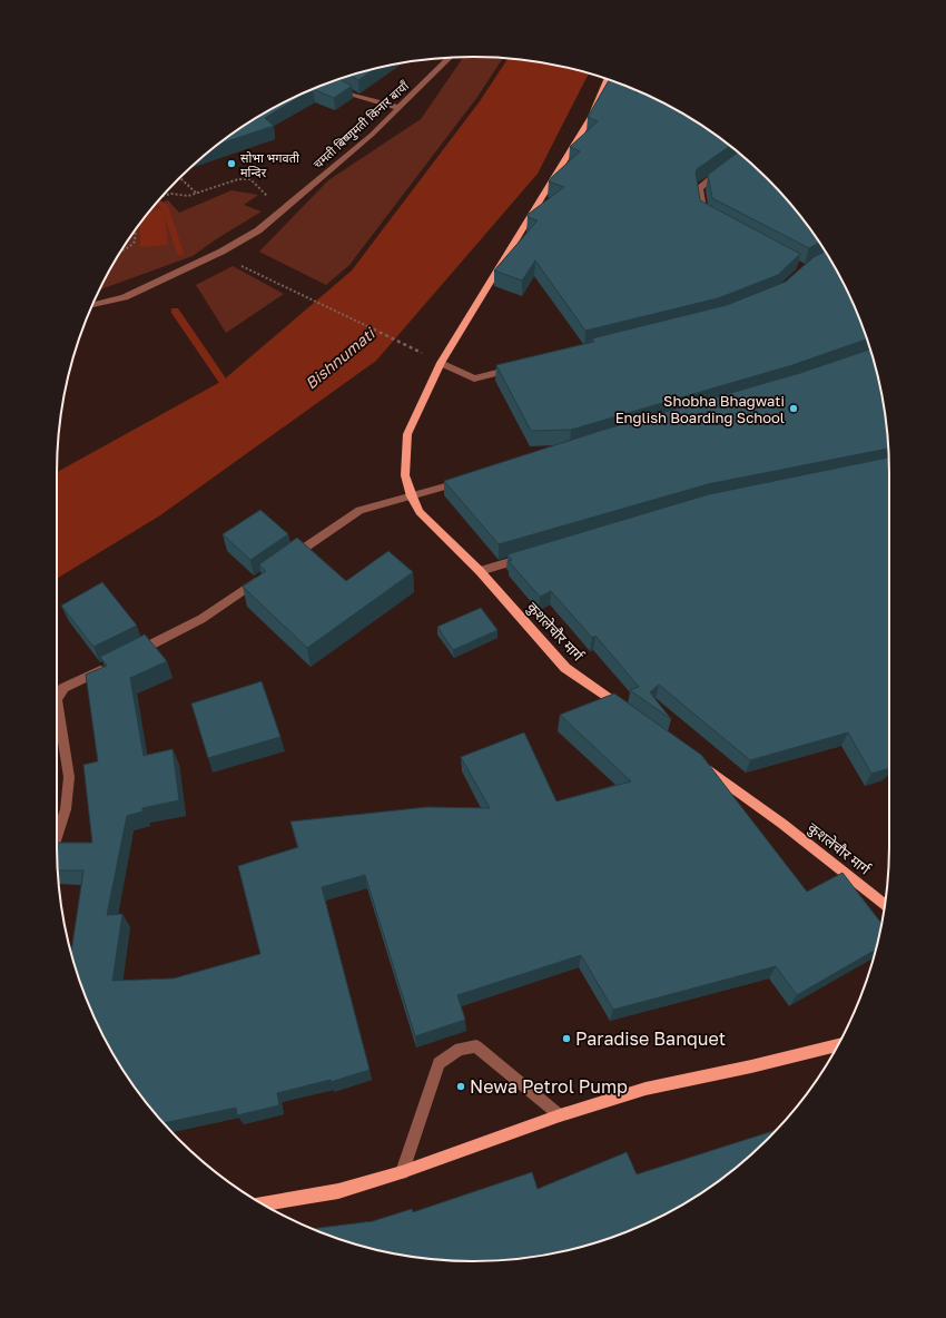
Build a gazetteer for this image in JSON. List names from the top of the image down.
{
  "streets": {
    "main road": ["कुशलेचौर मार्ग"],
    "street": ["चमती बिष्णुमती किनार बायाँ"]
  },
  "water": ["Bishnumati"],
  "places": [
    "सोभा भगवती मन्दिर",
    "Shobha Bhagwati English Boarding School",
    "Paradise Banquet",
    "Newa Petrol Pump"
  ]
}
